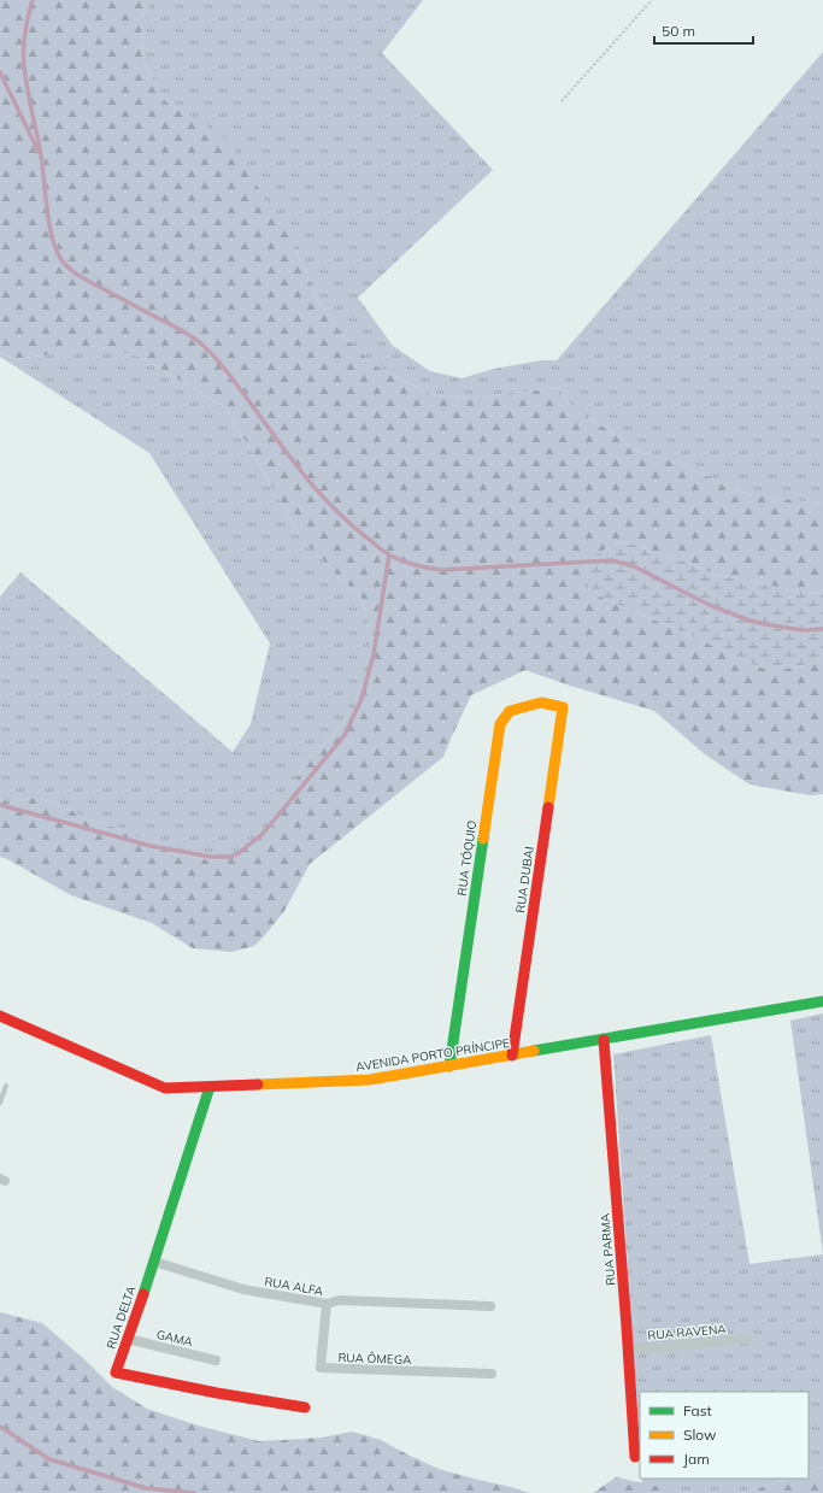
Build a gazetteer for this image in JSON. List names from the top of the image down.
{
  "streets": {
    "street": [
      "RUA TÓQUIO",
      "RUA DUBAI",
      "AVENIDA PORTO PRÍNCIPE",
      "RUA PARMA",
      "RUA ALFA",
      "RUA DELTA",
      "RUA RAVENA",
      "GAMA",
      "RUA ÔMEGA"
    ]
  },
  "crossings": [
    ["RUA TÓQUIO", "RUA DUBAI"],
    ["RUA TÓQUIO", "AVENIDA PORTO PRÍNCIPE"],
    ["RUA DUBAI", "AVENIDA PORTO PRÍNCIPE"],
    ["AVENIDA PORTO PRÍNCIPE", "RUA PARMA"],
    ["AVENIDA PORTO PRÍNCIPE", "RUA DELTA"],
    ["RUA PARMA", "RUA RAVENA"],
    ["RUA ALFA", "RUA DELTA"],
    ["RUA ALFA", "RUA ÔMEGA"],
    ["RUA DELTA", "GAMA"]
  ],
  "legend": ["Fast", "Slow", "Jam"],
  "scale_bar": "50 m"
}
